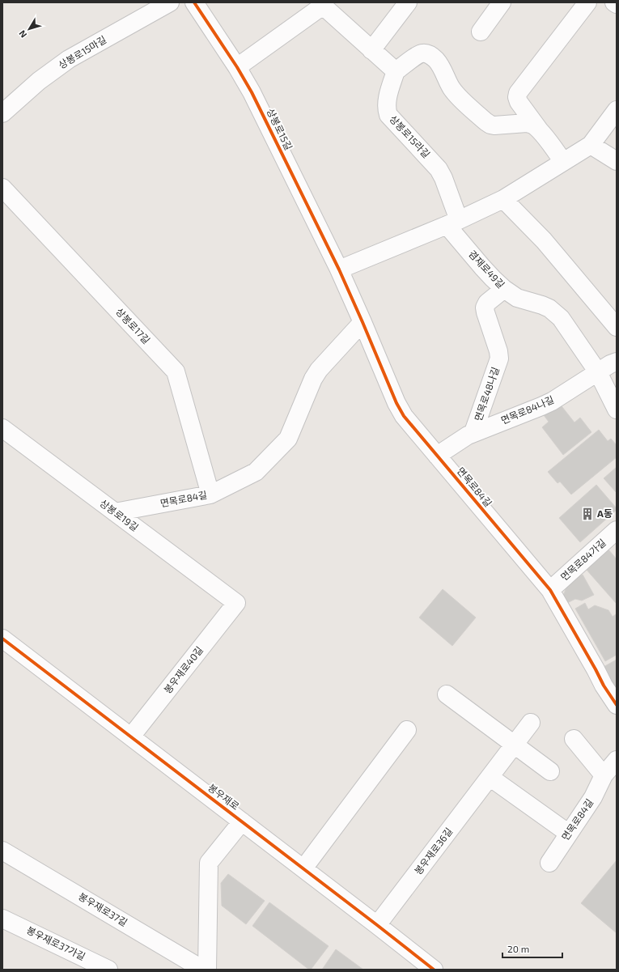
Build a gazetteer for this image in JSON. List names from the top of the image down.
{
  "streets": {
    "street": [
      "상봉로15마길",
      "상봉로15길",
      "상봉로15라길",
      "겸재로49길",
      "상봉로17길",
      "면목로48나길",
      "면목로84나길",
      "면목로84길",
      "상봉로19길",
      "면목로84가길",
      "봉우재로40길",
      "봉우재로",
      "봉우재로36길",
      "봉우재로37길",
      "봉우재로37가길"
    ]
  },
  "crossings": [
    ["상봉로15길", "면목로84길"],
    ["상봉로15라길", "겸재로49길"],
    ["겸재로49길", "면목로48나길"],
    ["겸재로49길", "면목로84나길"],
    ["상봉로17길", "면목로84길"],
    ["면목로48나길", "면목로84나길"],
    ["면목로84나길", "면목로84길"],
    ["면목로84길", "상봉로19길"],
    ["면목로84길", "면목로84가길"],
    ["상봉로19길", "봉우재로40길"],
    ["봉우재로40길", "봉우재로"],
    ["봉우재로", "봉우재로36길"]
  ],
  "places": {
    "building": ["A동"]
  },
  "scale_bar": "20 m",
  "north": "bottom left"
}
